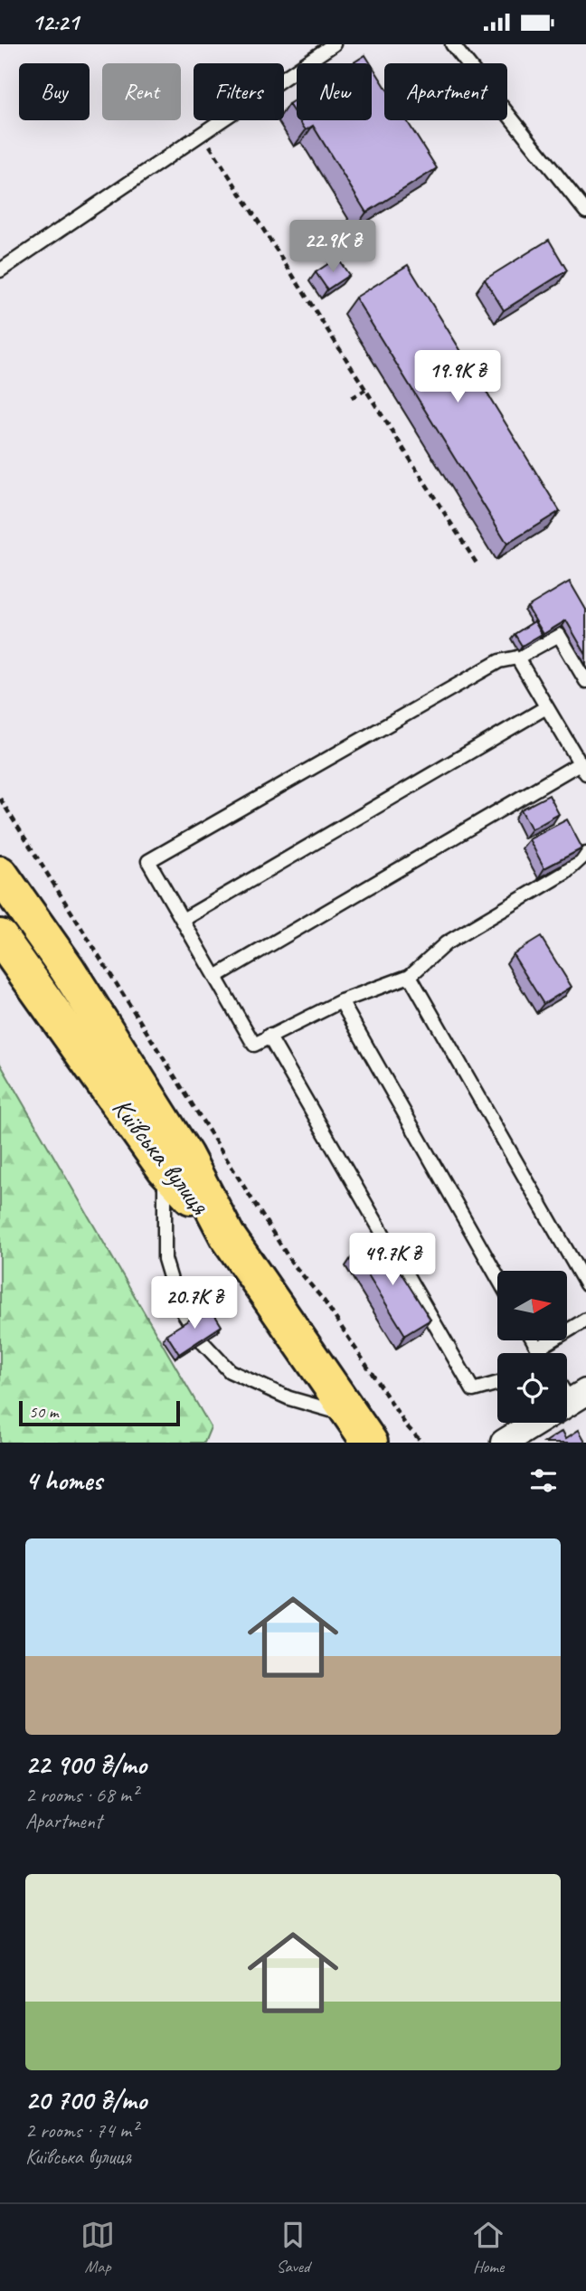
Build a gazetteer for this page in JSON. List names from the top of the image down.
{
  "streets": {
    "main road": ["Київська вулиця"]
  },
  "scale_bar": "50 m",
  "north": "right",
  "page": {
    "status": "12:21",
    "chip": [
      "Buy",
      "Rent",
      "Filters",
      "New",
      "Apartment"
    ],
    "price": [
      "22.9K ₴",
      "19.9K ₴",
      "49.7K ₴",
      "20.7K ₴"
    ],
    "scale": "50 m",
    "heading": "4 homes",
    "list": [
      {
        "name": "22 900 ₴/mo",
        "note": "2 rooms · 68 m² · Apartment"
      },
      {
        "name": "20 700 ₴/mo",
        "note": "2 rooms · 74 m² · Київська вулиця"
      }
    ],
    "tabs": ["Map", "Saved", "Home"]
  }
}
